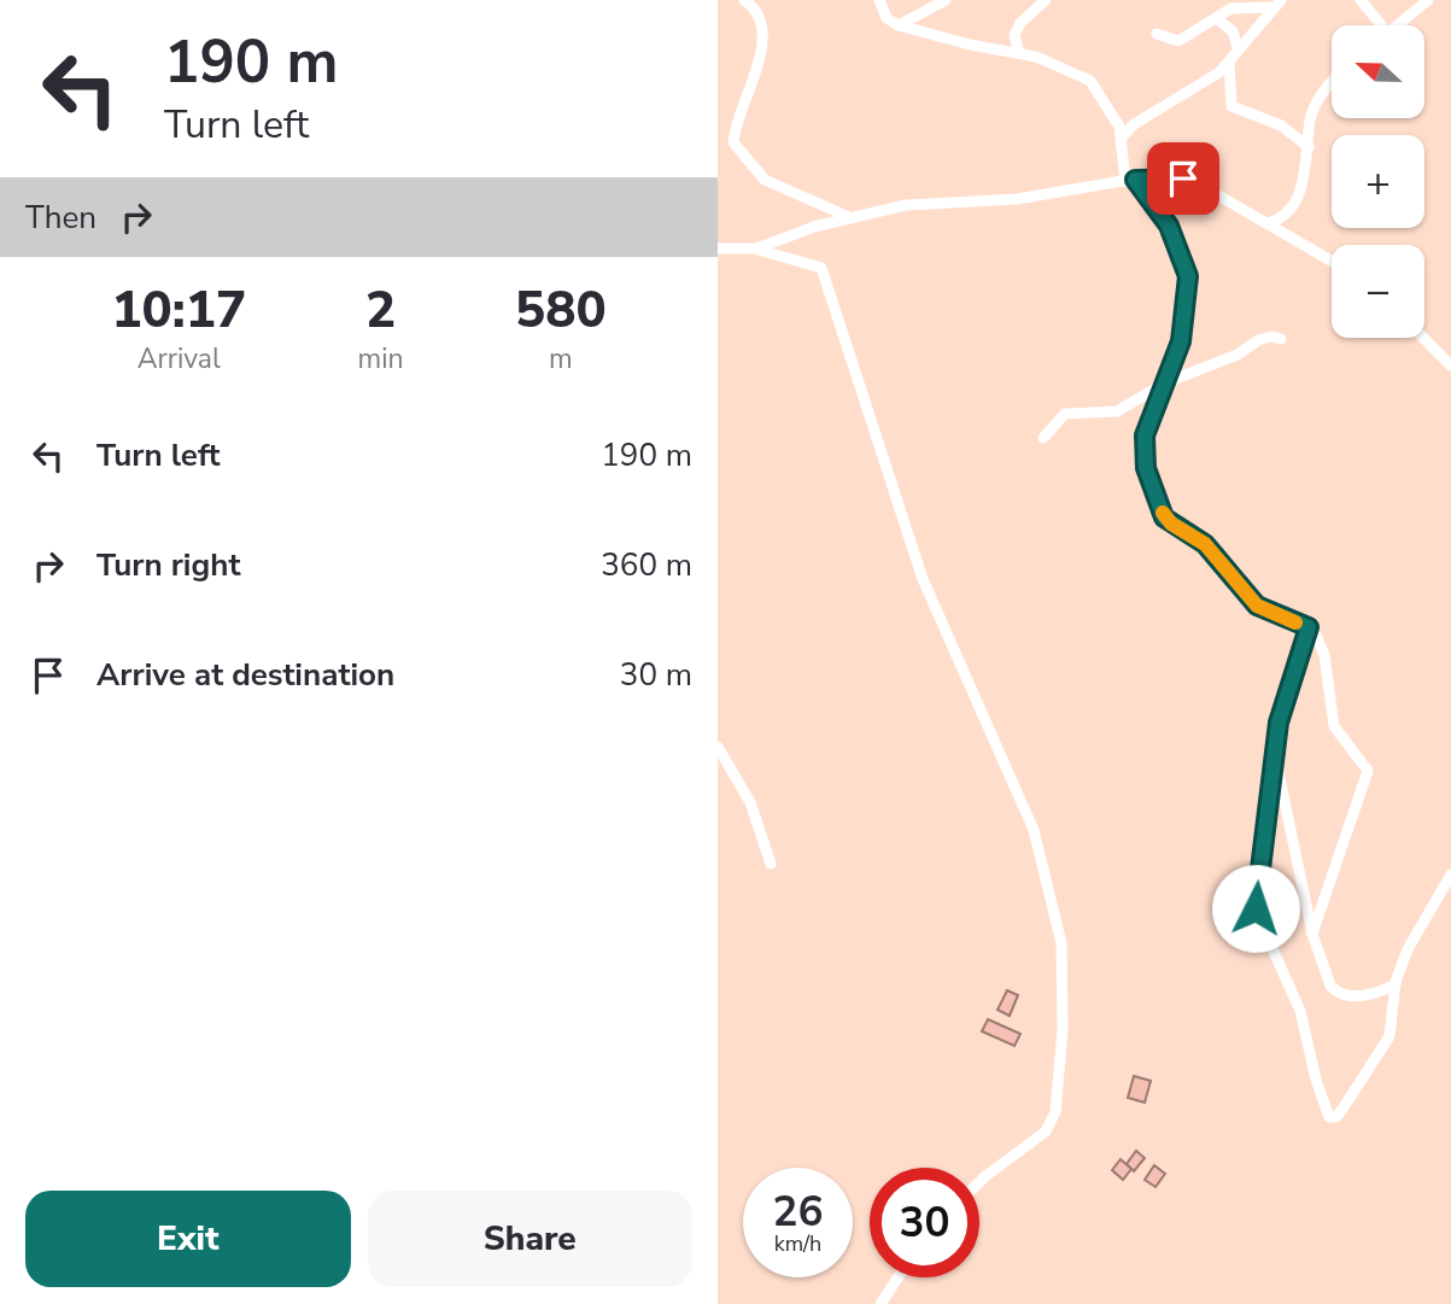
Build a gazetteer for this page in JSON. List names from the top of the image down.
{
  "north": "left",
  "page": {
    "turn": ["190 m", "Turn left"],
    "map_buttons": ["+", "−"],
    "then": "Then",
    "eta": [
      "10:17",
      "Arrival",
      "2",
      "min",
      "580",
      "m"
    ],
    "list": [
      {
        "name": "Turn left",
        "value": "190 m"
      },
      {
        "name": "Turn right",
        "value": "360 m"
      },
      {
        "name": "Arrive at destination",
        "value": "30 m"
      }
    ],
    "speed": "26 km/h",
    "limit": "30",
    "buttons": ["Exit", "Share"]
  }
}
